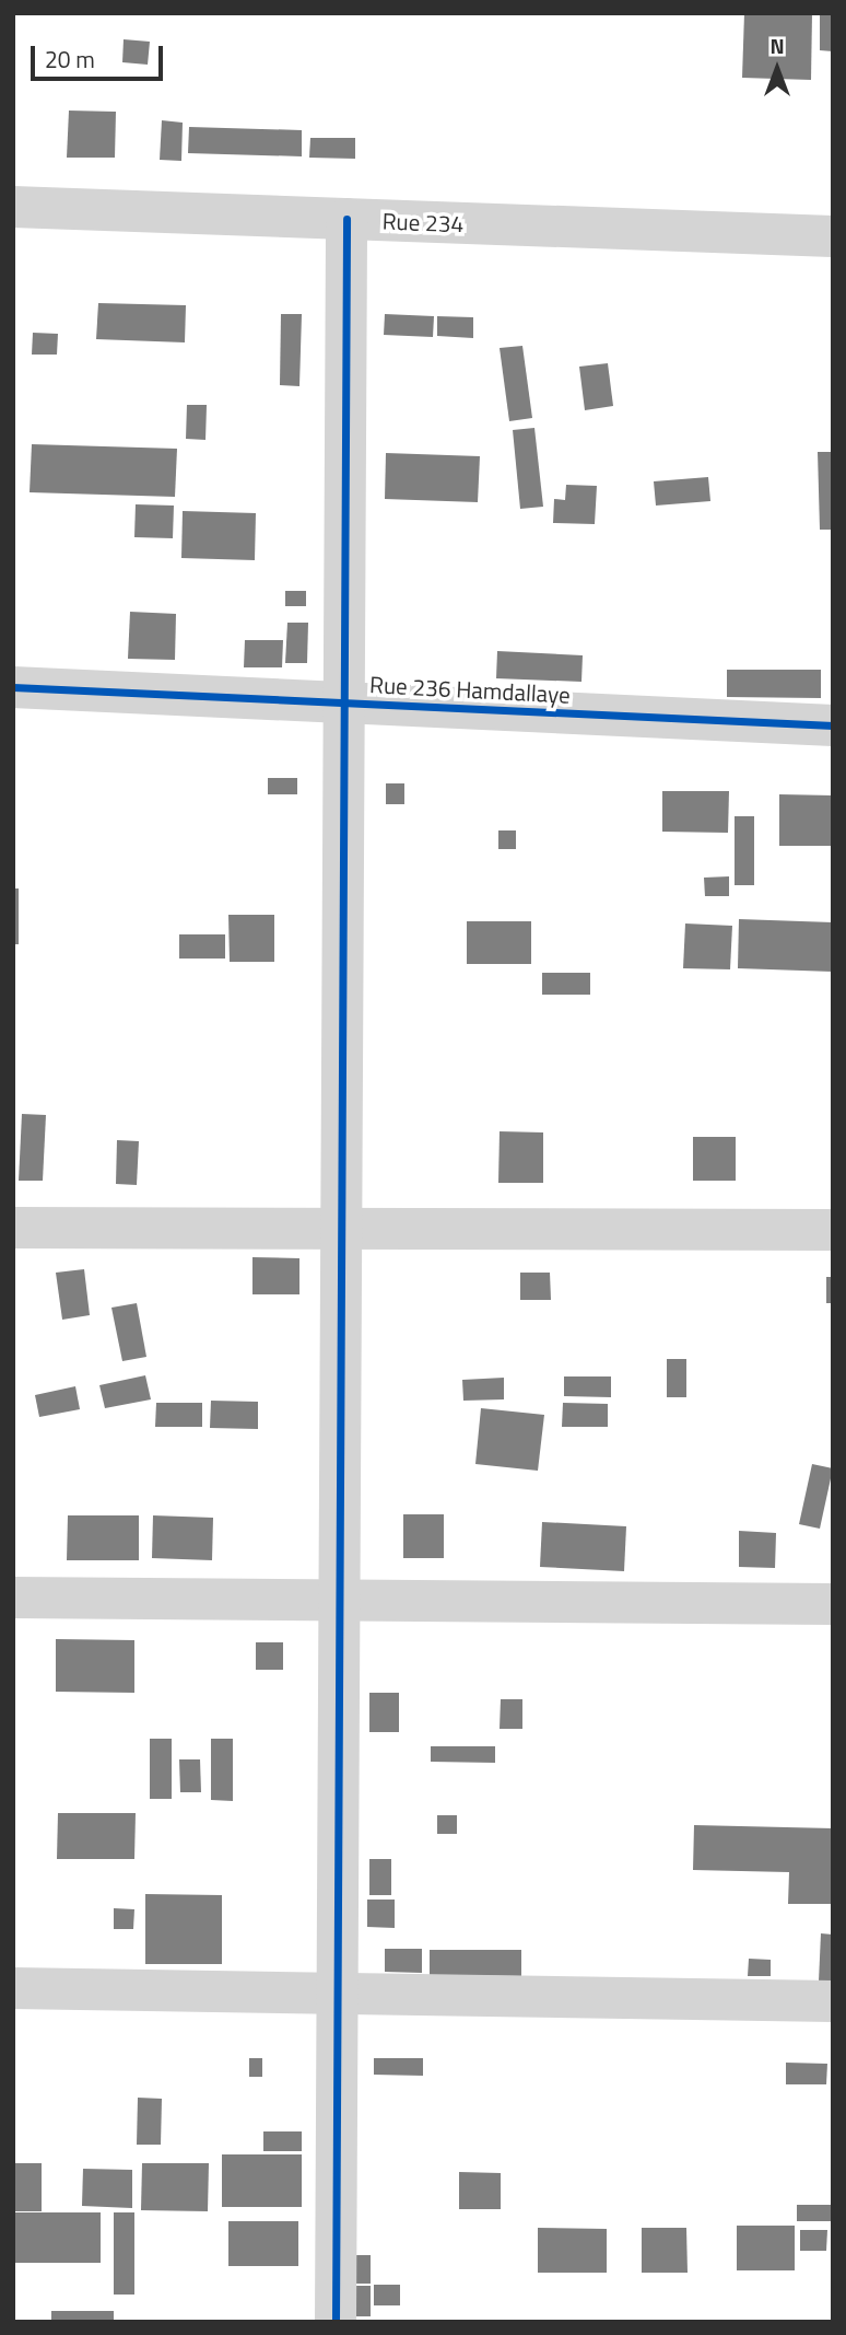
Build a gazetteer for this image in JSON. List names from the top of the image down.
{
  "streets": {
    "street": ["Rue 234", "Rue 236 Hamdallaye"]
  },
  "scale_bar": "20 m",
  "north": "top"
}
